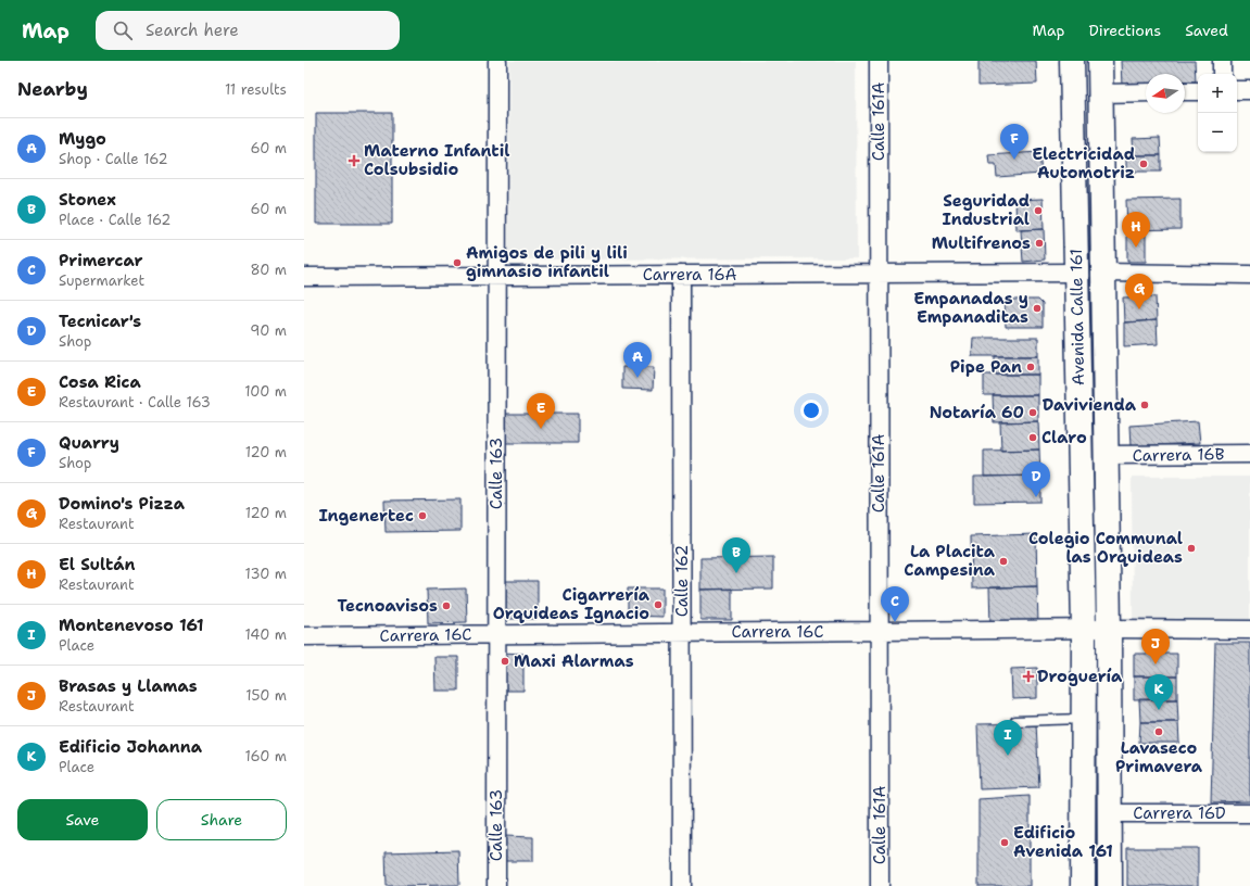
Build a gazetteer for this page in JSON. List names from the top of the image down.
{
  "streets": {
    "main road": ["Avenida Calle 161"],
    "street": [
      "Calle 161A",
      "Carrera 16A",
      "Carrera 16B",
      "Calle 163",
      "Calle 162",
      "Carrera 16C",
      "Carrera 16D"
    ]
  },
  "crossings": [
    ["Calle 161A", "Carrera 16A"],
    ["Calle 161A", "Carrera 16C"],
    ["Carrera 16A", "Avenida Calle 161"],
    ["Carrera 16A", "Calle 163"],
    ["Carrera 16A", "Calle 162"],
    ["Avenida Calle 161", "Carrera 16B"],
    ["Avenida Calle 161", "Carrera 16C"],
    ["Avenida Calle 161", "Carrera 16D"],
    ["Calle 163", "Carrera 16C"],
    ["Calle 162", "Carrera 16C"]
  ],
  "places": {
    "health": ["Materno Infantil Colsubsidio", "Droguería"],
    "other": [
      "Electricidad Automotriz",
      "Seguridad Industrial",
      "Multifrenos",
      "Amigos de pili y lili gimnasio infantil",
      "Empanadas y Empanaditas",
      "Pipe Pan",
      "Davivienda",
      "Notaría 60",
      "Claro",
      "Ingenertec",
      "Colegio Communal las Orquideas",
      "La Placita Campesina",
      "Cigarrería Orquideas Ignacio",
      "Tecnoavisos",
      "Maxi Alarmas",
      "Lavaseco Primavera",
      "Edificio Avenida 161"
    ]
  },
  "north": "left",
  "page": {
    "header": "Map",
    "search": "Search here",
    "nav": ["Map", "Directions", "Saved"],
    "heading": ["Nearby", "11 results"],
    "map_buttons": ["+", "−"],
    "list": [
      {
        "mark": "A",
        "name": "Mygo",
        "note": "Shop · Calle 162",
        "value": "60 m"
      },
      {
        "mark": "B",
        "name": "Stonex",
        "note": "Place · Calle 162",
        "value": "60 m"
      },
      {
        "mark": "C",
        "name": "Primercar",
        "note": "Supermarket",
        "value": "80 m"
      },
      {
        "mark": "D",
        "name": "Tecnicar's",
        "note": "Shop",
        "value": "90 m"
      },
      {
        "mark": "E",
        "name": "Cosa Rica",
        "note": "Restaurant · Calle 163",
        "value": "100 m"
      },
      {
        "mark": "F",
        "name": "Quarry",
        "note": "Shop",
        "value": "120 m"
      },
      {
        "mark": "G",
        "name": "Domino's Pizza",
        "note": "Restaurant",
        "value": "120 m"
      },
      {
        "mark": "H",
        "name": "El Sultán",
        "note": "Restaurant",
        "value": "130 m"
      },
      {
        "mark": "I",
        "name": "Montenevoso 161",
        "note": "Place",
        "value": "140 m"
      },
      {
        "mark": "J",
        "name": "Brasas y Llamas",
        "note": "Restaurant",
        "value": "150 m"
      },
      {
        "mark": "K",
        "name": "Edificio Johanna",
        "note": "Place",
        "value": "160 m"
      }
    ],
    "pins": [
      "F",
      "H",
      "G",
      "A",
      "E",
      "D",
      "B",
      "C",
      "J",
      "K",
      "I"
    ],
    "buttons": ["Save", "Share"]
  }
}
